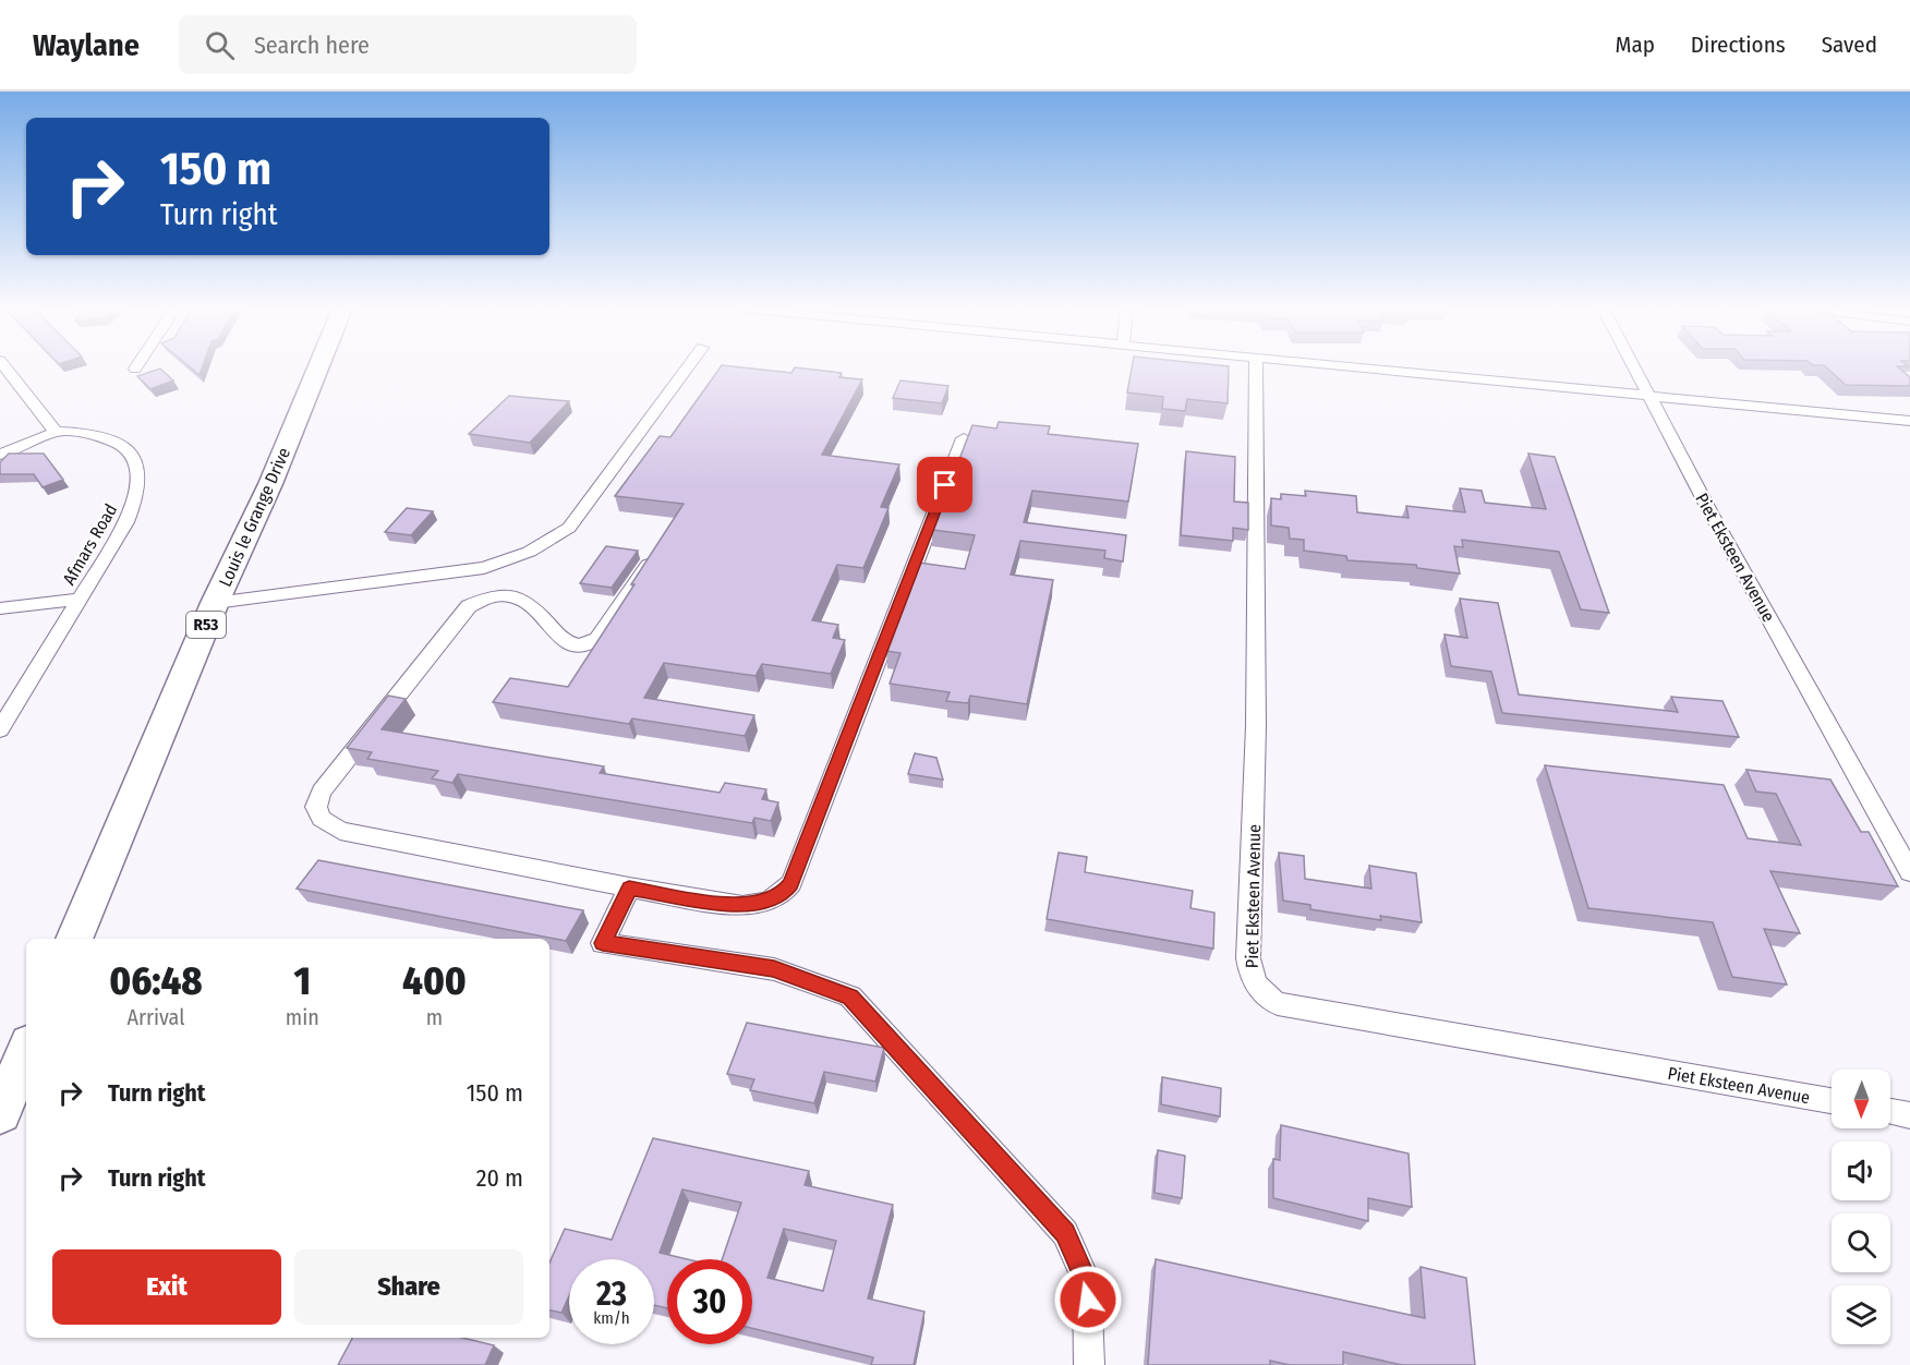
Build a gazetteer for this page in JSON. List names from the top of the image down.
{
  "streets": {
    "main road": ["Louis le Grange Drive", "R53"],
    "street": ["Afmars Road", "Piet Eksteen Avenue"]
  },
  "north": "bottom",
  "page": {
    "header": "Waylane",
    "search": "Search here",
    "nav": ["Map", "Directions", "Saved"],
    "turn": ["150 m", "Turn right"],
    "eta": [
      "06:48",
      "Arrival",
      "1",
      "min",
      "400",
      "m"
    ],
    "list": [
      {
        "name": "Turn right",
        "value": "150 m"
      },
      {
        "name": "Turn right",
        "value": "20 m"
      }
    ],
    "buttons": ["Exit", "Share"],
    "speed": "23 km/h",
    "limit": "30"
  }
}
